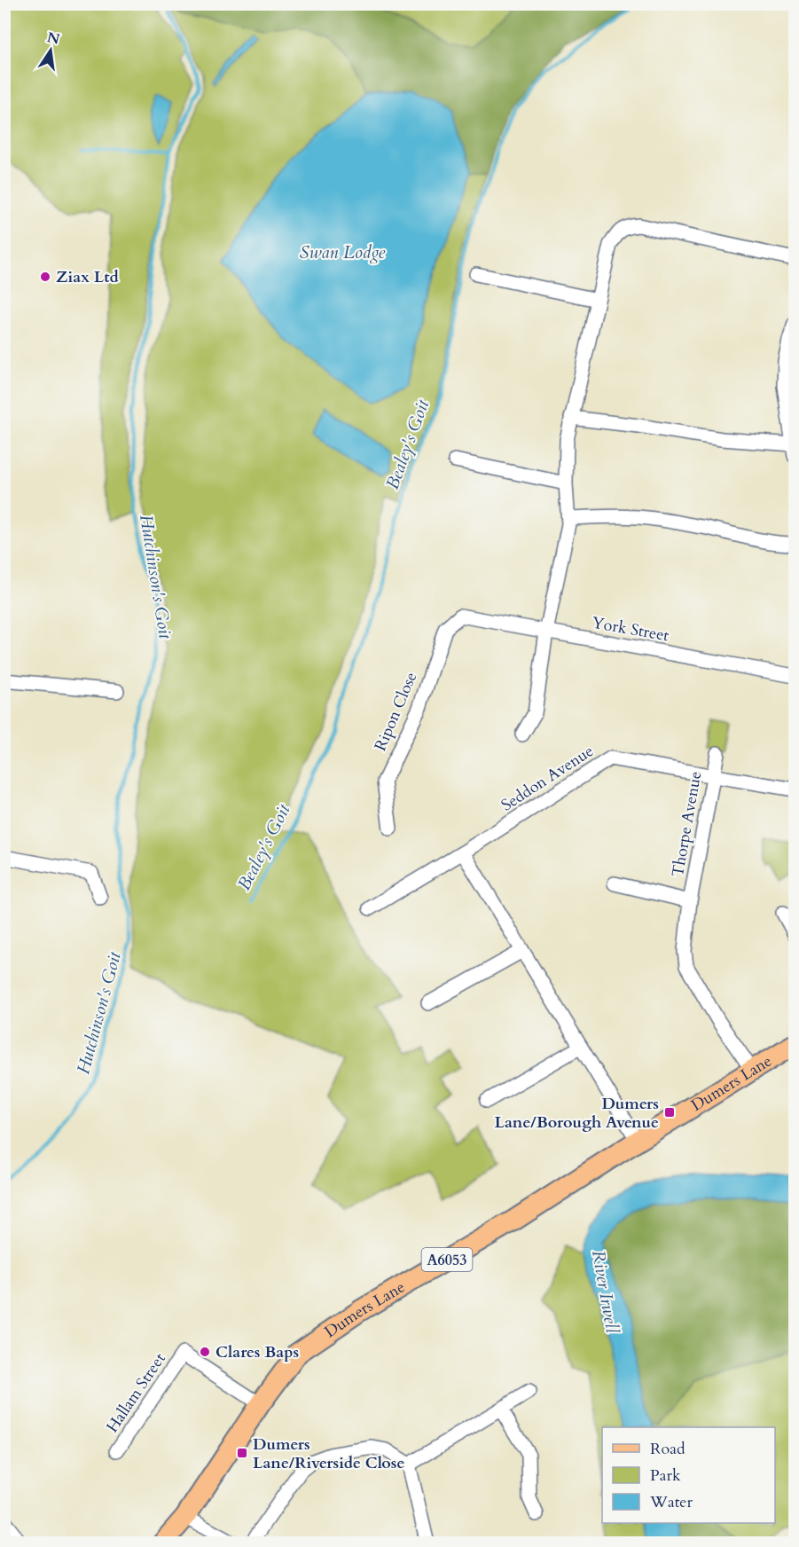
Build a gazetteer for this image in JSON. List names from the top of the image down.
{
  "streets": {
    "main road": ["Dumers Lane", "A6053"],
    "street": [
      "York Street",
      "Ripon Close",
      "Seddon Avenue",
      "Thorpe Avenue",
      "Hallam Street"
    ]
  },
  "crossings": [
    ["York Street", "Ripon Close"],
    ["Seddon Avenue", "Thorpe Avenue"],
    ["Thorpe Avenue", "Dumers Lane"],
    ["Dumers Lane", "Hallam Street"]
  ],
  "water": [
    "Swan Lodge",
    "Bealey's Goit",
    "Hutchinson's Goit",
    "River Irwell"
  ],
  "places": {
    "other": ["Ziax Ltd", "Clares Baps"],
    "transit": ["Dumers Lane/Borough Avenue", "Dumers Lane/Riverside Close"]
  },
  "legend": ["Road", "Park", "Water"],
  "north": "top"
}
